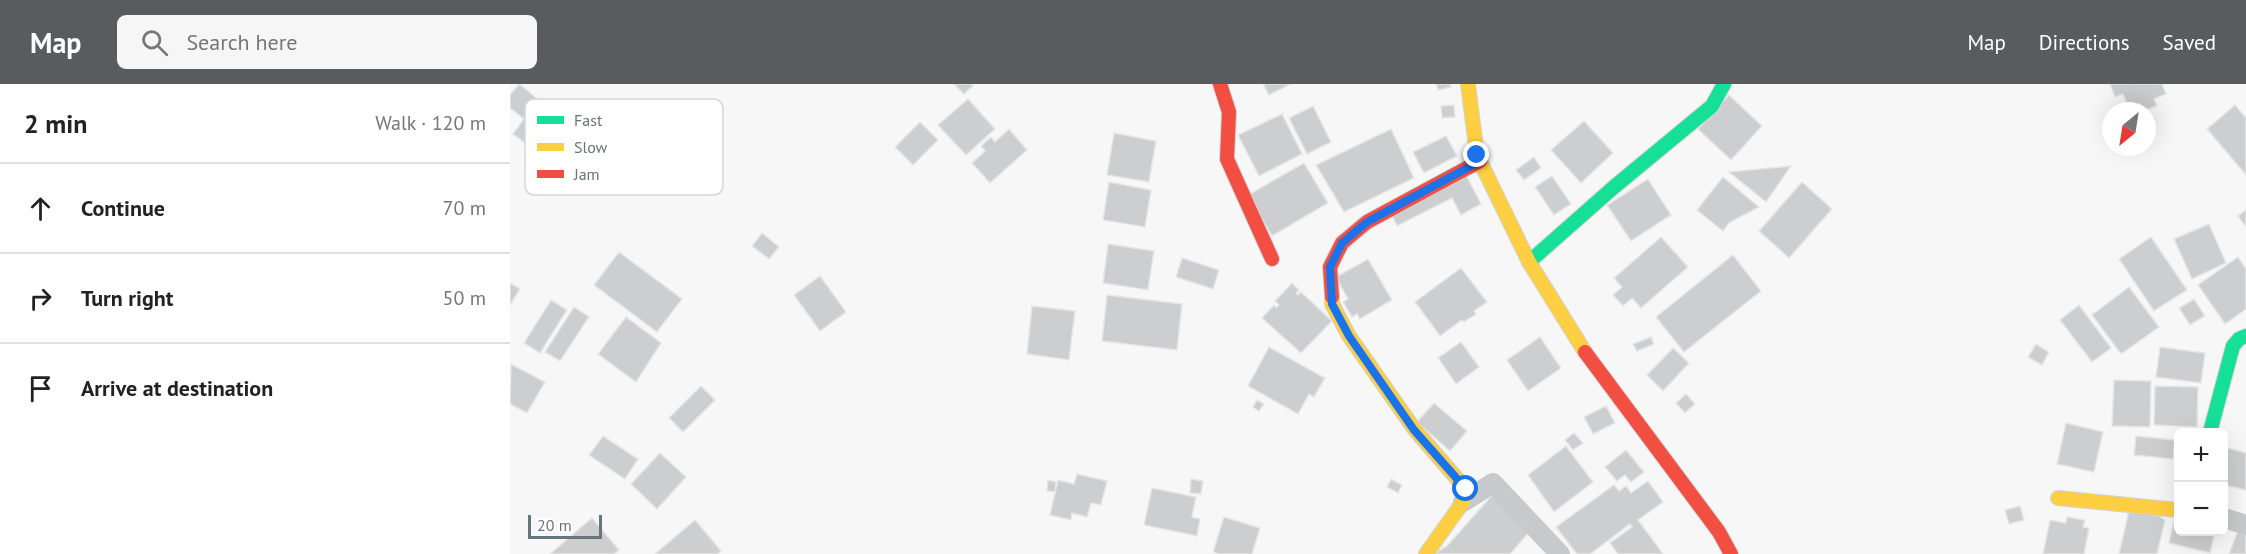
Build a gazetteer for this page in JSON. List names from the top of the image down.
{
  "legend": ["Fast", "Slow", "Jam"],
  "scale_bar": "20 m",
  "north": "bottom left",
  "page": {
    "header": "Map",
    "search": "Search here",
    "nav": ["Map", "Directions", "Saved"],
    "heading": ["2 min", "Walk · 120 m"],
    "list": [
      ["Continue", "70 m"],
      ["Turn right", "50 m"],
      "Arrive at destination"
    ],
    "map_buttons": ["+", "−"],
    "scale": "20 m"
  }
}
